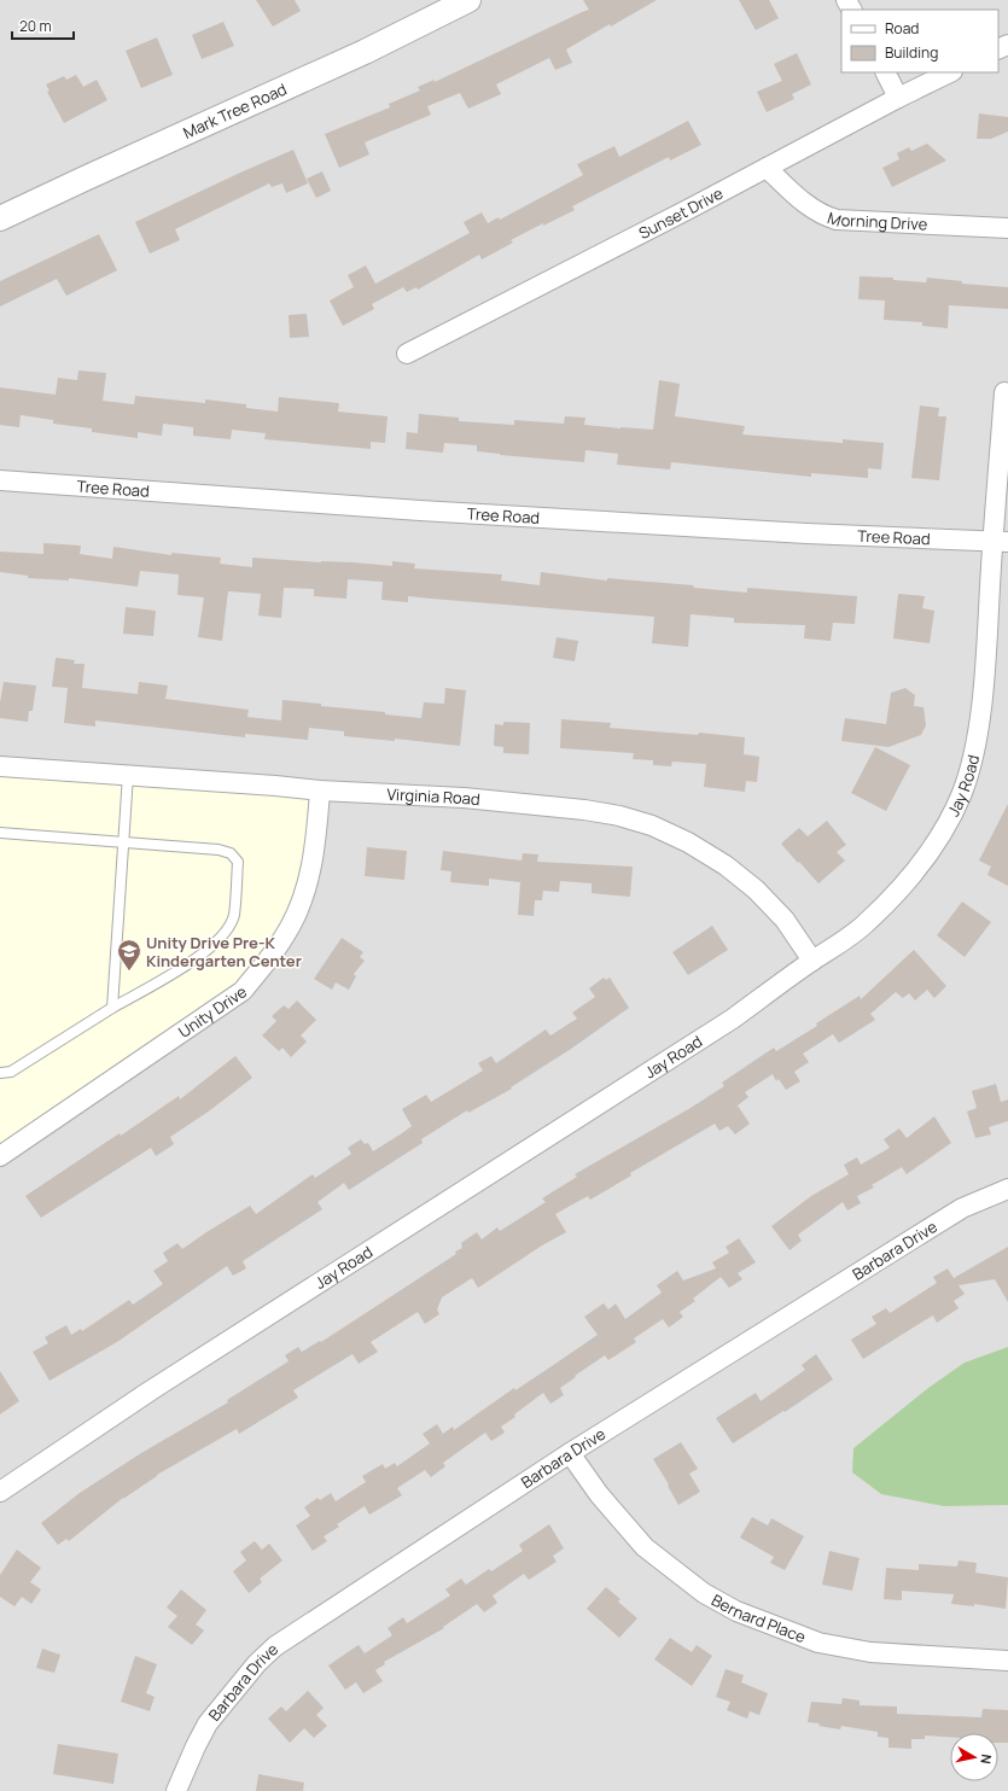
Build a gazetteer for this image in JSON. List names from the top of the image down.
{
  "streets": {
    "street": [
      "Mark Tree Road",
      "Sunset Drive",
      "Morning Drive",
      "Tree Road",
      "Jay Road",
      "Virginia Road",
      "Unity Drive",
      "Barbara Drive",
      "Bernard Place"
    ]
  },
  "crossings": [
    ["Sunset Drive", "Morning Drive"],
    ["Tree Road", "Jay Road"],
    ["Jay Road", "Virginia Road"],
    ["Virginia Road", "Unity Drive"],
    ["Barbara Drive", "Bernard Place"]
  ],
  "places": {
    "school or university": ["Unity Drive Pre-K Kindergarten Center"]
  },
  "legend": ["Road", "Building"],
  "scale_bar": "20 m",
  "north": "right"
}
